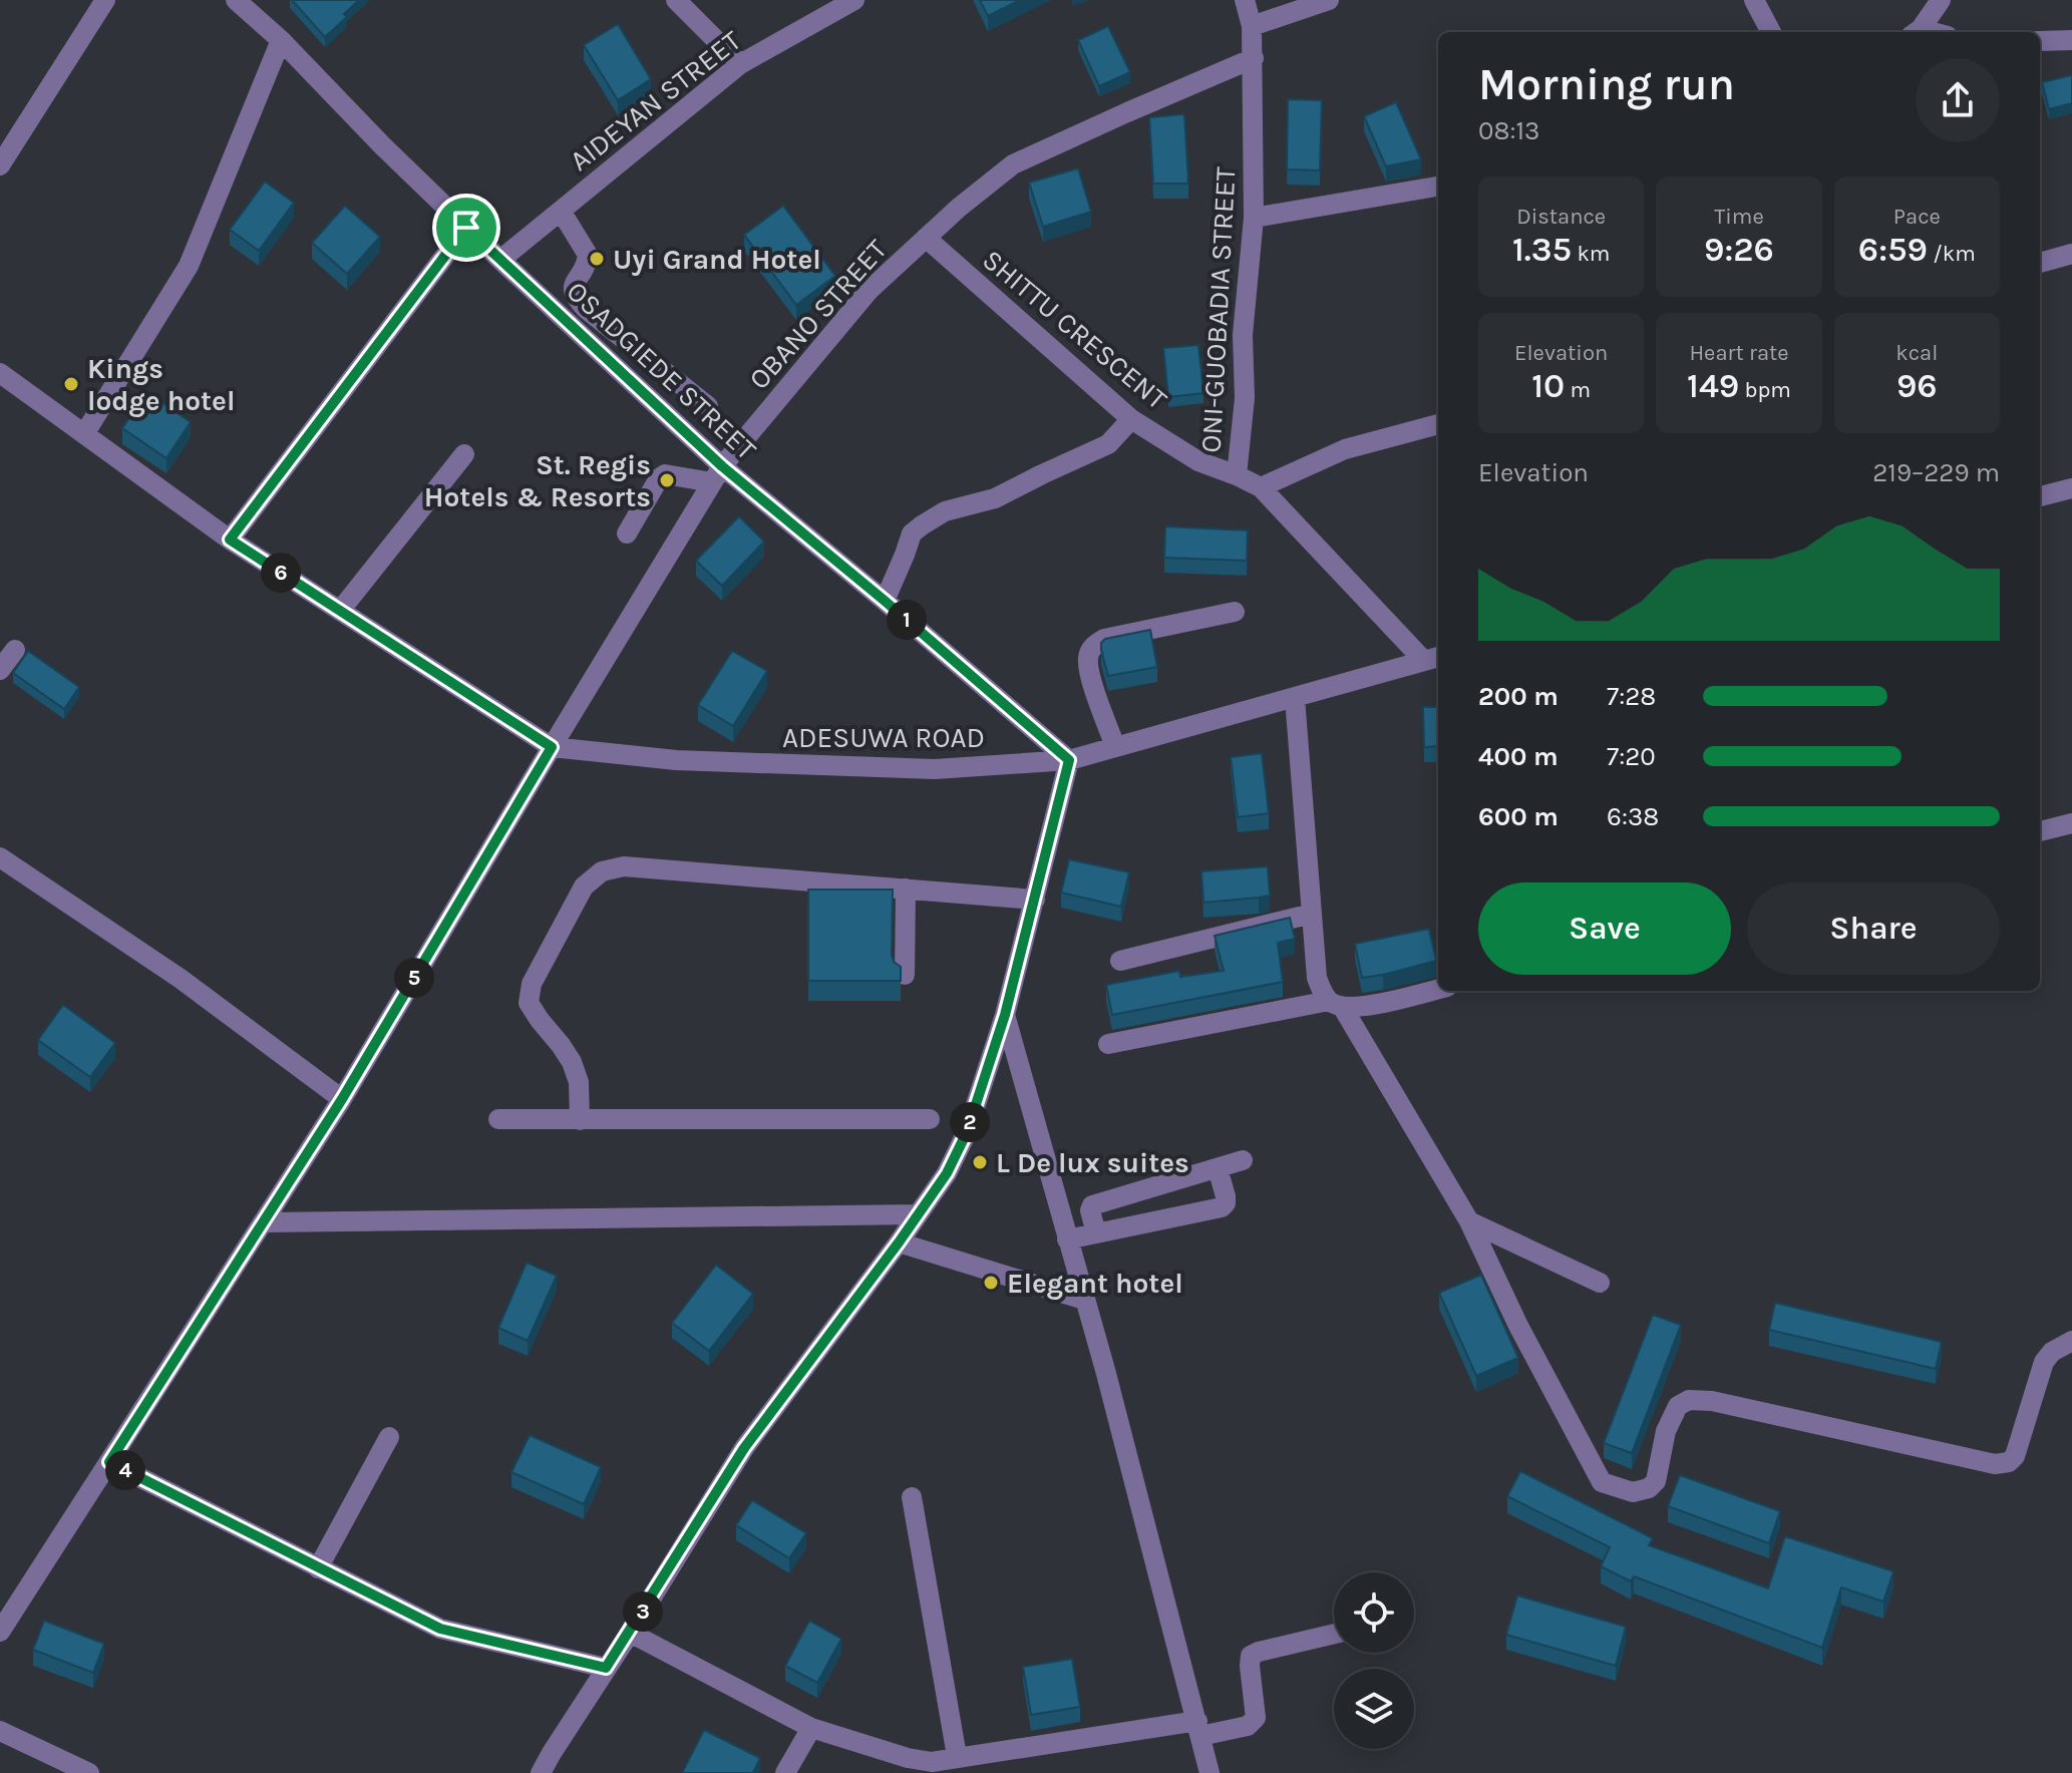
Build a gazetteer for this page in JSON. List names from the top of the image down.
{
  "streets": {
    "street": [
      "AIDEYAN STREET",
      "ONI-GUOBADIA STREET",
      "OBANO STREET",
      "SHITTU CRESCENT",
      "OSADGIEDE STREET",
      "ADESUWA ROAD"
    ]
  },
  "crossings": [
    ["AIDEYAN STREET", "OSADGIEDE STREET"],
    ["ONI-GUOBADIA STREET", "OBANO STREET"],
    ["ONI-GUOBADIA STREET", "SHITTU CRESCENT"],
    ["ONI-GUOBADIA STREET", "ADESUWA ROAD"],
    ["OBANO STREET", "SHITTU CRESCENT"],
    ["OBANO STREET", "OSADGIEDE STREET"],
    ["OBANO STREET", "ADESUWA ROAD"],
    ["OSADGIEDE STREET", "ADESUWA ROAD"]
  ],
  "places": [
    "Uyi Grand Hotel",
    "Kings lodge hotel",
    "St. Regis Hotels & Resorts",
    "L De lux suites",
    "Elegant hotel"
  ],
  "page": {
    "heading": ["Morning run", "08:13"],
    "stats": [
      ["Distance", "1.35 km"],
      ["Time", "9:26"],
      ["Pace", "6:59 /km"],
      ["Elevation", "10 m"],
      ["Heart rate", "149 bpm"],
      ["kcal", "96"]
    ],
    "chart": ["Elevation", "219–229 m"],
    "pins": [
      "6",
      "1",
      "5",
      "2",
      "4",
      "3"
    ],
    "list": [
      {
        "name": "200 m",
        "note": "7:28"
      },
      {
        "name": "400 m",
        "note": "7:20"
      },
      {
        "name": "600 m",
        "note": "6:38"
      }
    ],
    "buttons": ["Save", "Share"]
  }
}
